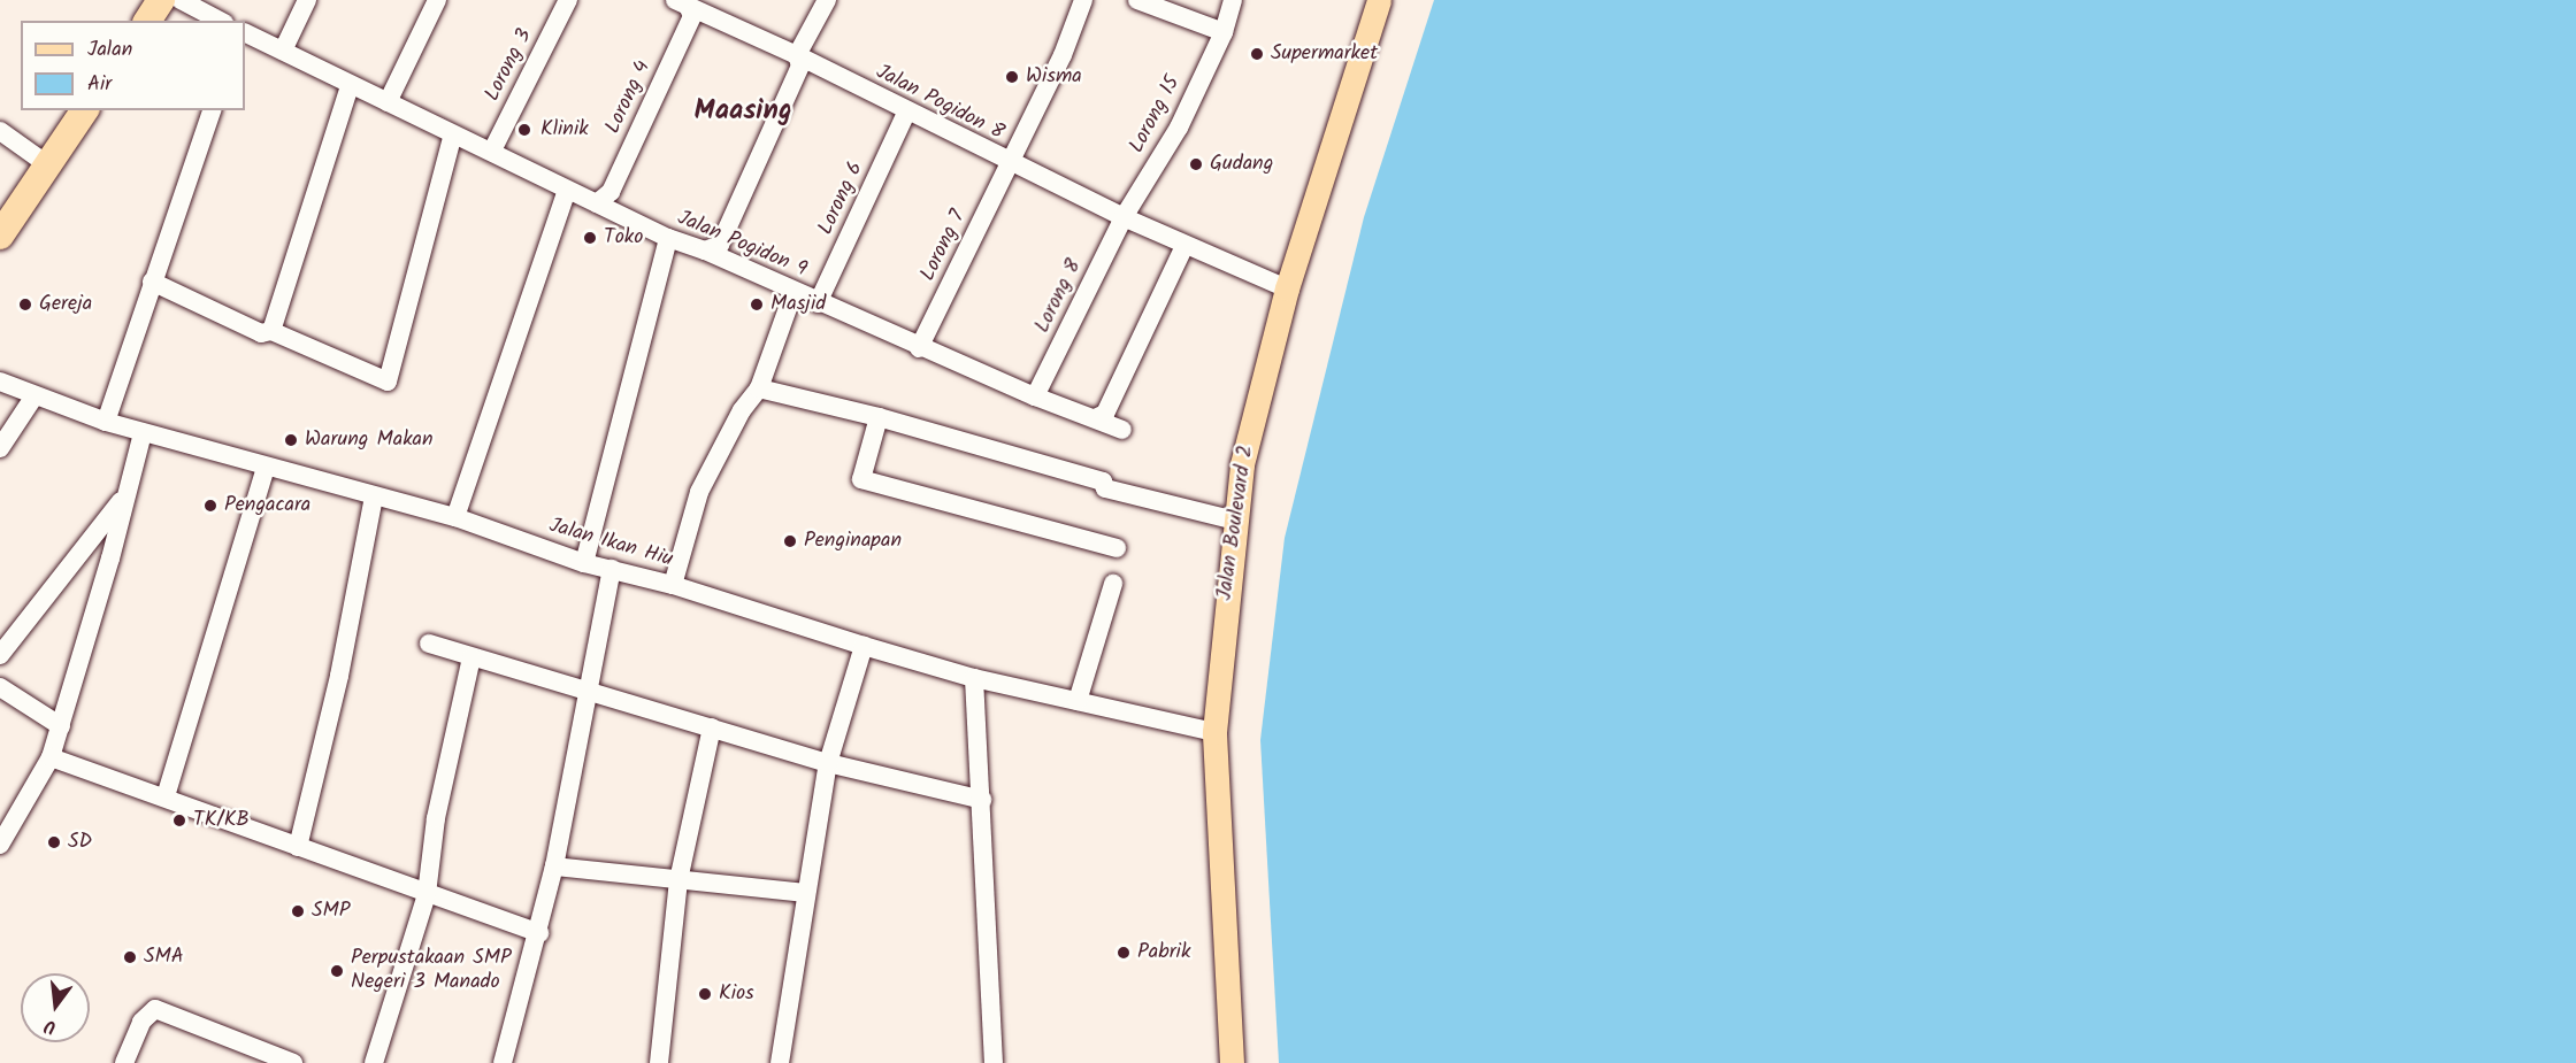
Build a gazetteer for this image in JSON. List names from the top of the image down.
{
  "streets": {
    "main road": ["Jalan Boulevard 2"],
    "street": [
      "Lorong 3",
      "Lorong 4",
      "Jalan Pogidon 8",
      "Lorong 15",
      "Lorong 6",
      "Jalan Pogidon 9",
      "Lorong 7",
      "Lorong 8",
      "Jalan Ikan Hiu"
    ]
  },
  "crossings": [
    ["Lorong 3", "Jalan Pogidon 9"],
    ["Lorong 4", "Jalan Pogidon 8"],
    ["Lorong 4", "Jalan Pogidon 9"],
    ["Jalan Pogidon 8", "Lorong 15"],
    ["Jalan Pogidon 8", "Lorong 6"],
    ["Jalan Pogidon 8", "Lorong 7"],
    ["Jalan Pogidon 8", "Lorong 8"],
    ["Jalan Pogidon 8", "Jalan Boulevard 2"],
    ["Lorong 15", "Lorong 8"],
    ["Lorong 6", "Jalan Pogidon 9"],
    ["Jalan Pogidon 9", "Lorong 7"],
    ["Jalan Pogidon 9", "Lorong 8"],
    ["Jalan Boulevard 2", "Jalan Ikan Hiu"]
  ],
  "districts": ["Maasing"],
  "places": [
    "Supermarket",
    "Wisma",
    "Klinik",
    "Gudang",
    "Toko",
    "Gereja",
    "Masjid",
    "Warung Makan",
    "Pengacara",
    "Penginapan",
    "TK/KB",
    "SD",
    "SMP",
    "Pabrik",
    "SMA",
    "Perpustakaan SMP Negeri 3 Manado",
    "Kios"
  ],
  "legend": ["Jalan", "Air"],
  "north": "bottom"
}
